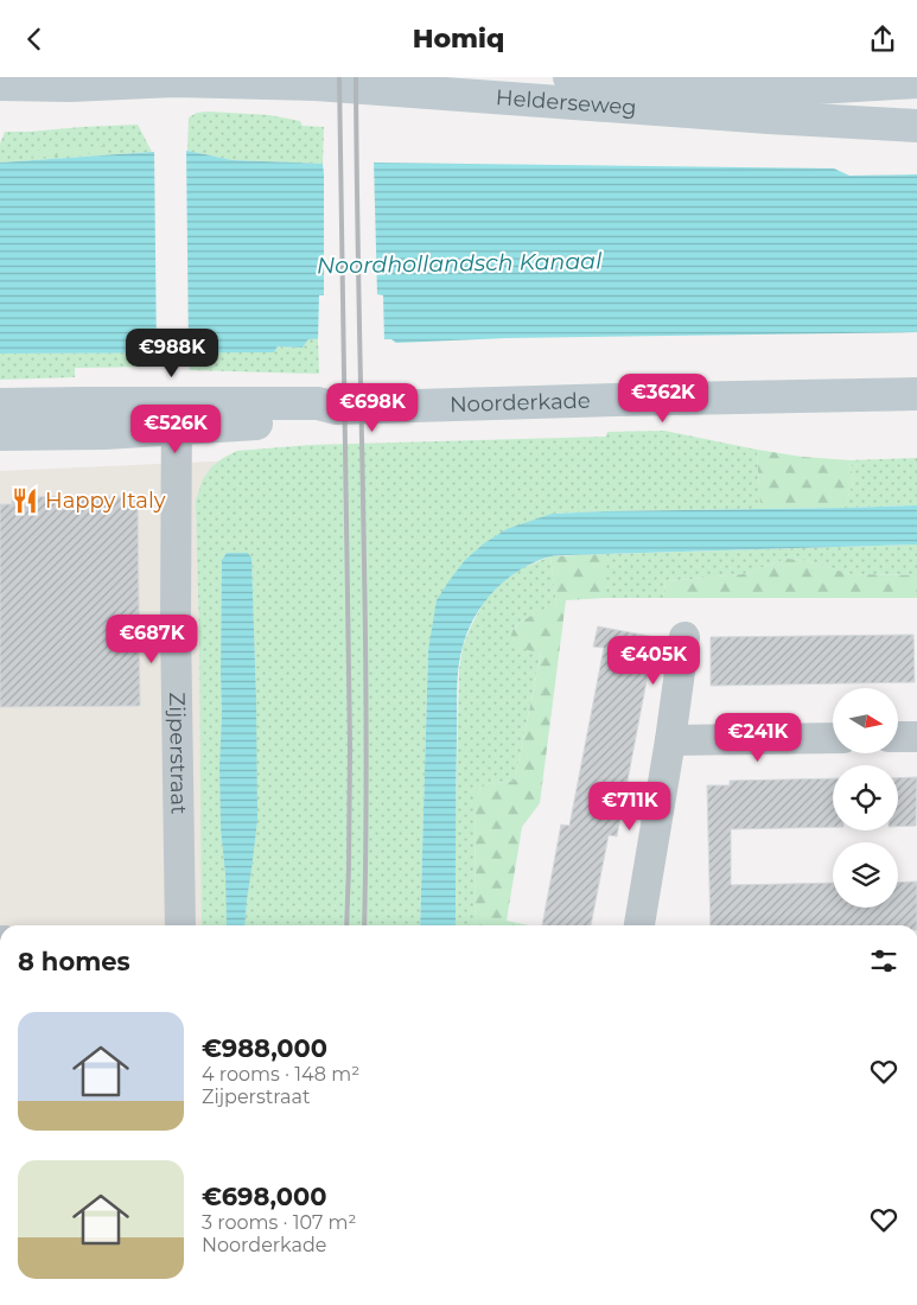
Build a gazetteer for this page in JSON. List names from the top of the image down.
{
  "streets": {
    "main road": ["Helderseweg", "Noorderkade"],
    "street": ["Zijperstraat"]
  },
  "crossings": [
    ["Noorderkade", "Zijperstraat"]
  ],
  "water": ["Noordhollandsch Kanaal"],
  "places": {
    "restaurant": ["Happy Italy"]
  },
  "north": "right",
  "page": {
    "header": "Homiq",
    "price": [
      "€988K",
      "€362K",
      "€698K",
      "€526K",
      "€687K",
      "€405K",
      "€241K",
      "€711K"
    ],
    "heading": "8 homes",
    "list": [
      {
        "name": "€988,000",
        "note": "4 rooms · 148 m² · Zijperstraat"
      },
      {
        "name": "€698,000",
        "note": "3 rooms · 107 m² · Noorderkade"
      }
    ]
  }
}
